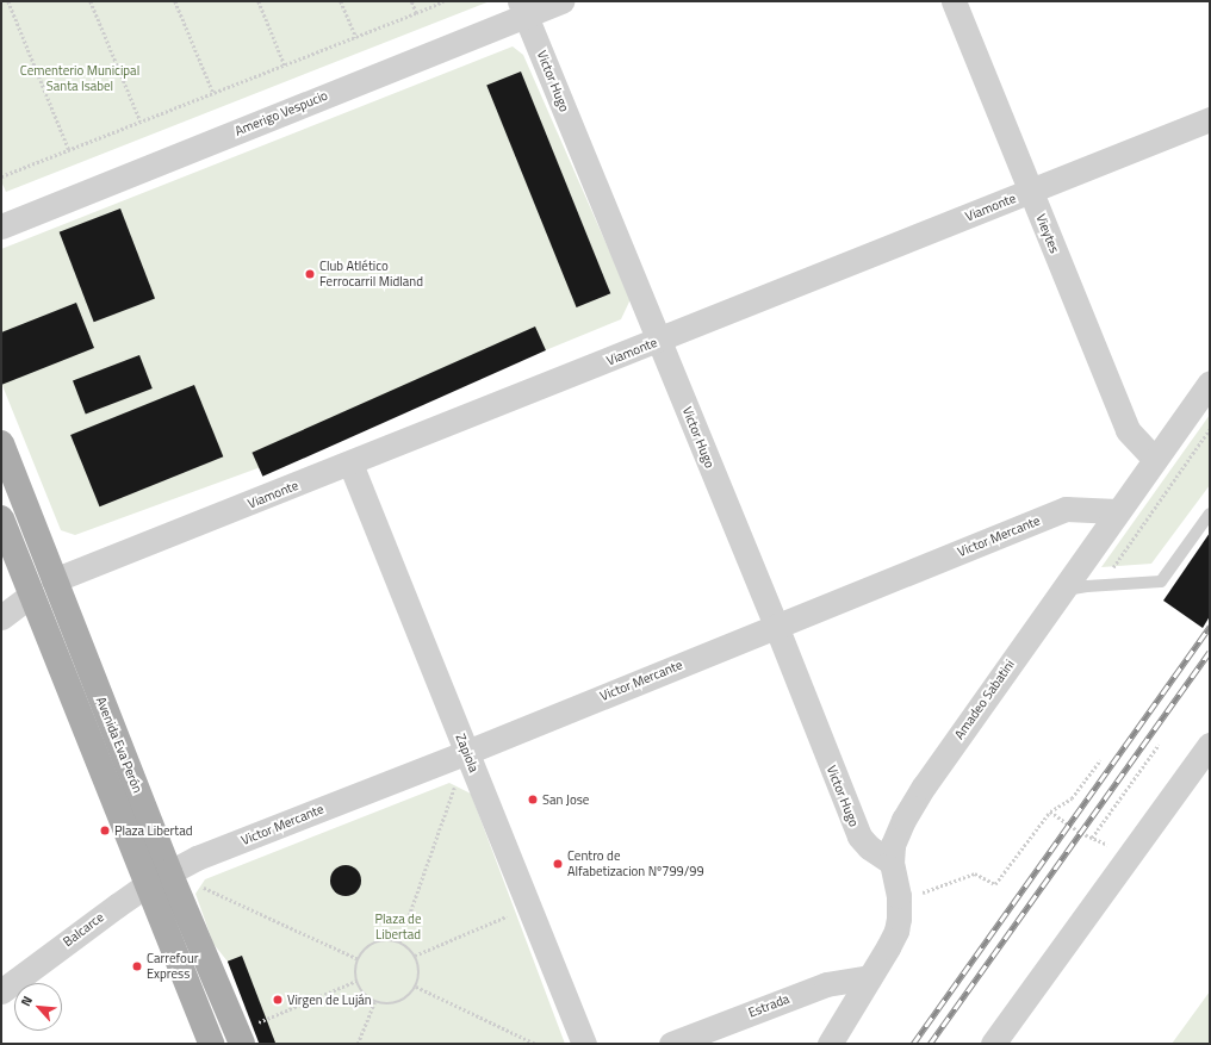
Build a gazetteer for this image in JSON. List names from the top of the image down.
{
  "streets": {
    "main road": ["Avenida Eva Perón"],
    "street": [
      "Victor Hugo",
      "Amerigo Vespucio",
      "Viamonte",
      "Vieytes",
      "Victor Mercante",
      "Amadeo Sabatini",
      "Zapiola",
      "Balcarce",
      "Estrada"
    ]
  },
  "crossings": [
    ["Victor Hugo", "Amerigo Vespucio"],
    ["Victor Hugo", "Viamonte"],
    ["Victor Hugo", "Victor Mercante"],
    ["Victor Hugo", "Amadeo Sabatini"],
    ["Viamonte", "Vieytes"],
    ["Viamonte", "Avenida Eva Perón"],
    ["Viamonte", "Zapiola"],
    ["Vieytes", "Amadeo Sabatini"],
    ["Victor Mercante", "Amadeo Sabatini"],
    ["Victor Mercante", "Avenida Eva Perón"],
    ["Victor Mercante", "Zapiola"],
    ["Victor Mercante", "Balcarce"],
    ["Amadeo Sabatini", "Estrada"],
    ["Avenida Eva Perón", "Balcarce"]
  ],
  "parks": ["Cementerio Municipal Santa Isabel", "Plaza de Libertad"],
  "places": [
    "Club Atlético Ferrocarril Midland",
    "San Jose",
    "Plaza Libertad",
    "Centro de Alfabetizacion Nº799/99",
    "Carrefour Express",
    "Virgen de Luján"
  ],
  "north": "top left"
}
